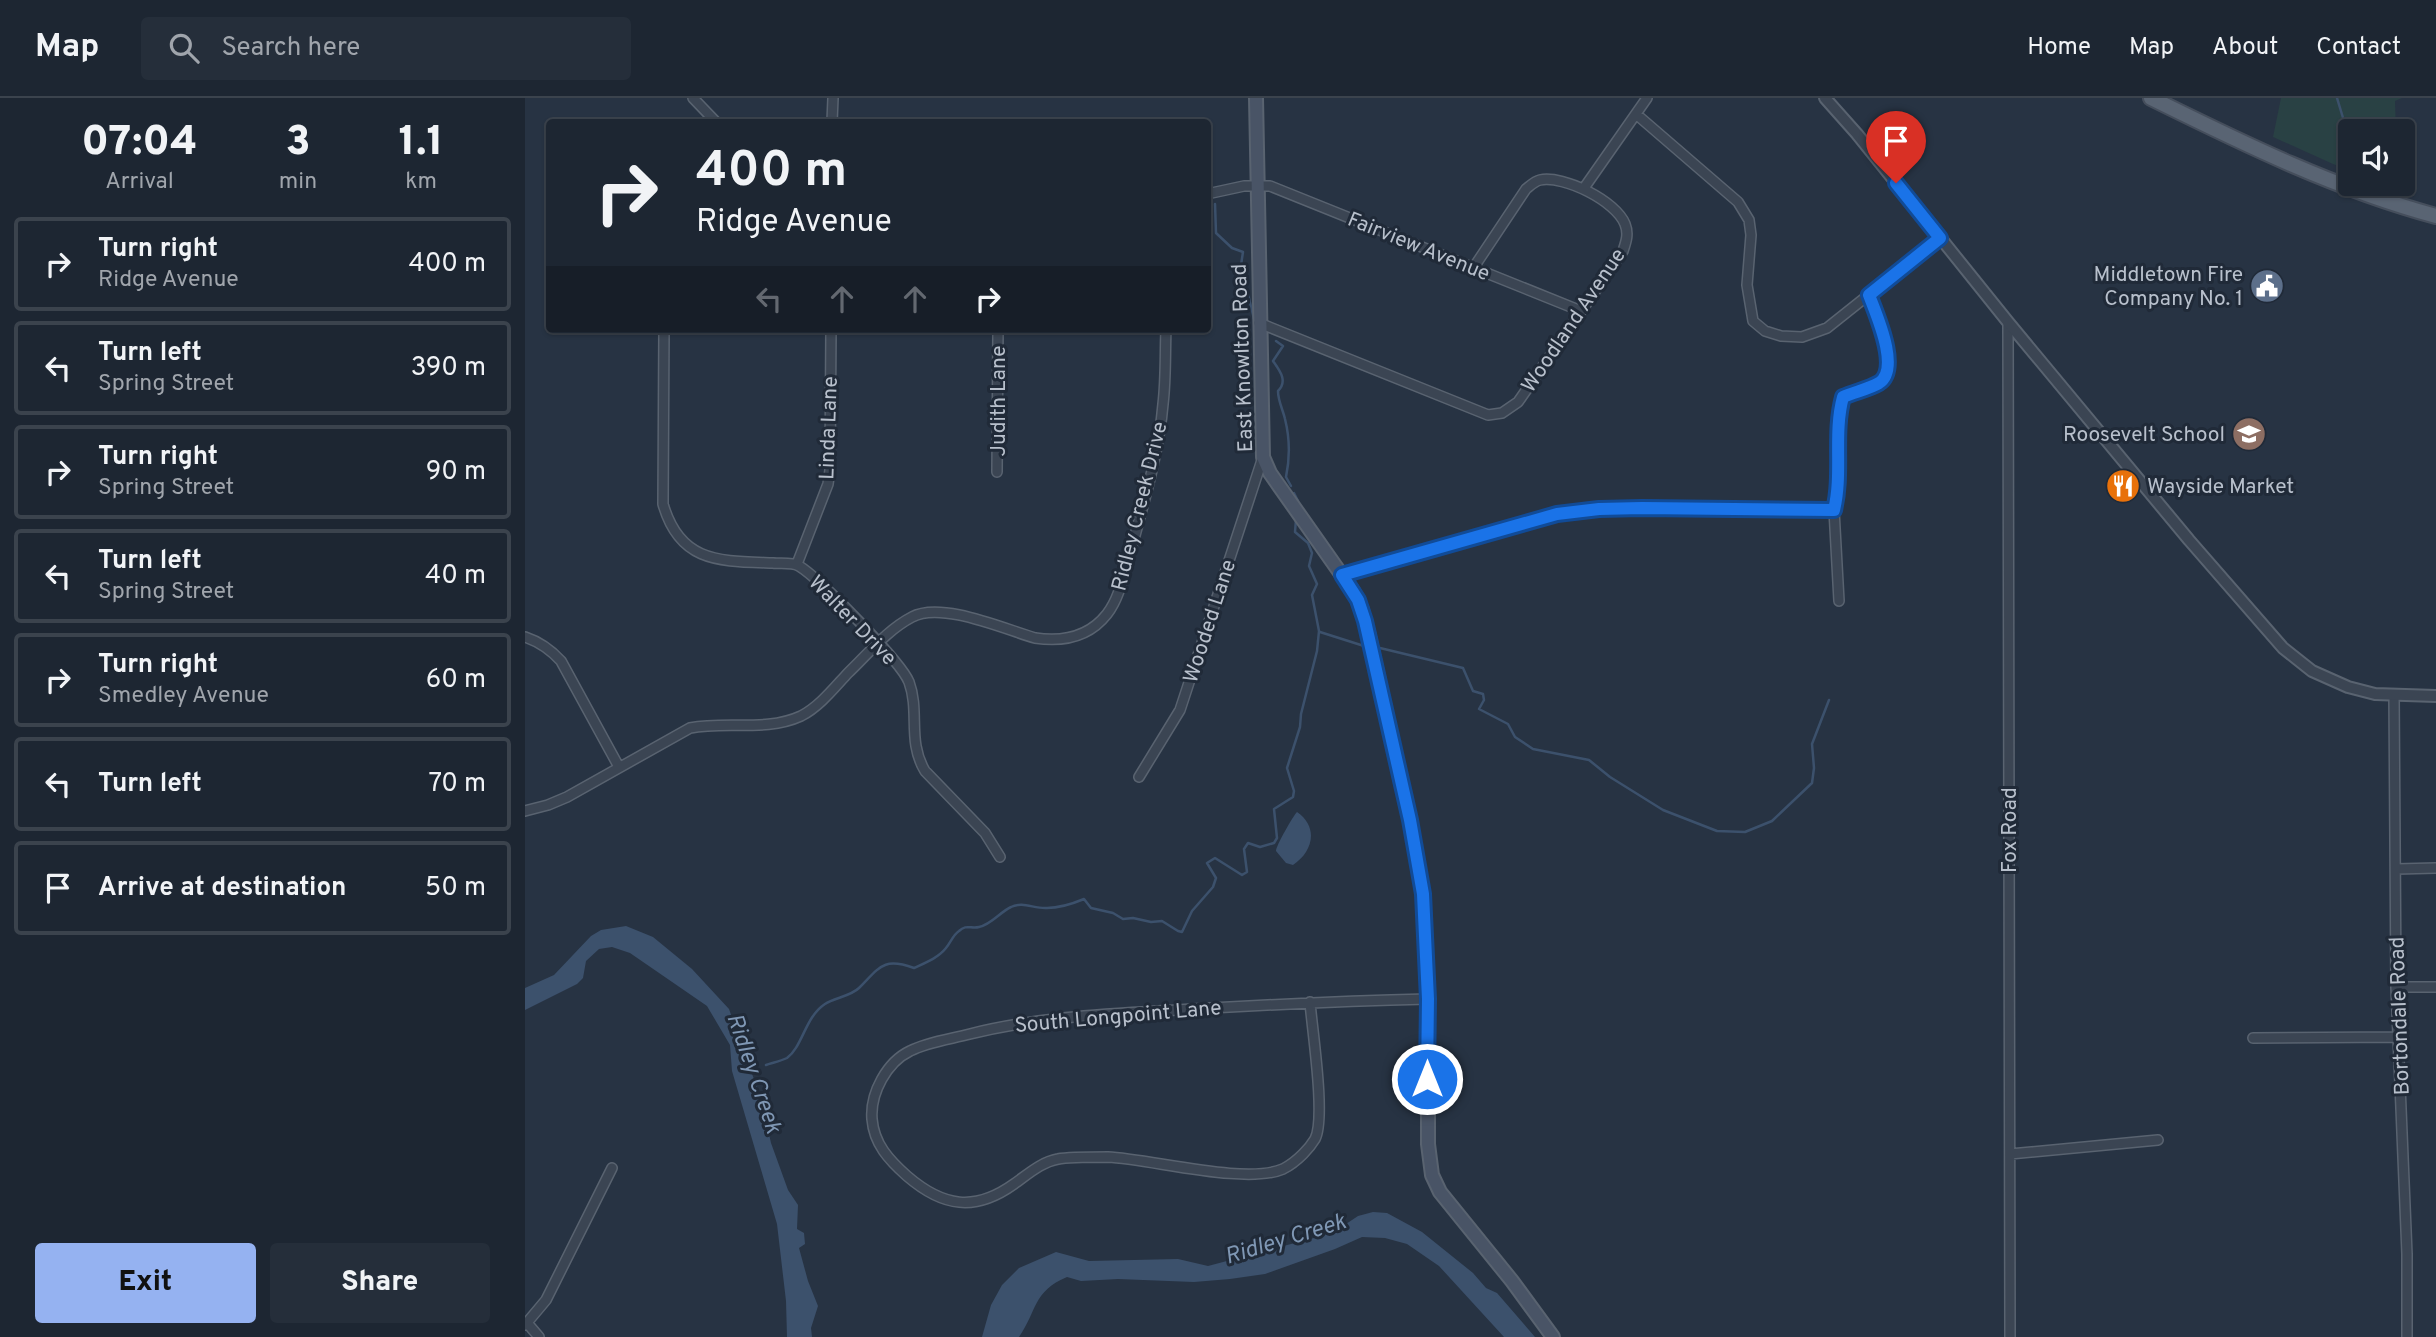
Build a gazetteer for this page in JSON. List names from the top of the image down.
{
  "streets": {
    "main road": ["East Knowlton Road"],
    "street": [
      "Fairview Avenue",
      "Woodland Avenue",
      "Judith Lane",
      "Linda Lane",
      "Ridley Creek Drive",
      "Walter Drive",
      "Wooded Lane",
      "Fox Road",
      "South Longpoint Lane",
      "Bortondale Road"
    ]
  },
  "crossings": [
    ["Fairview Avenue", "Woodland Avenue"],
    ["Fairview Avenue", "East Knowlton Road"],
    ["Woodland Avenue", "East Knowlton Road"],
    ["East Knowlton Road", "Wooded Lane"],
    ["East Knowlton Road", "South Longpoint Lane"],
    ["Linda Lane", "Walter Drive"],
    ["Ridley Creek Drive", "Walter Drive"]
  ],
  "water": ["Ridley Creek"],
  "places": {
    "public building": ["Middletown Fire Company No. 1"],
    "school or university": ["Roosevelt School"],
    "restaurant": ["Wayside Market"]
  },
  "page": {
    "header": "Map",
    "search": "Search here",
    "nav": [
      "Home",
      "Map",
      "About",
      "Contact"
    ],
    "eta": [
      "07:04",
      "Arrival",
      "3",
      "min",
      "1.1",
      "km"
    ],
    "turn": ["400 m", "Ridge Avenue"],
    "list": [
      {
        "name": "Turn right",
        "note": "Ridge Avenue",
        "value": "400 m"
      },
      {
        "name": "Turn left",
        "note": "Spring Street",
        "value": "390 m"
      },
      {
        "name": "Turn right",
        "note": "Spring Street",
        "value": "90 m"
      },
      {
        "name": "Turn left",
        "note": "Spring Street",
        "value": "40 m"
      },
      {
        "name": "Turn right",
        "note": "Smedley Avenue",
        "value": "60 m"
      },
      {
        "name": "Turn left",
        "value": "70 m"
      },
      {
        "name": "Arrive at destination",
        "value": "50 m"
      }
    ],
    "buttons": ["Exit", "Share"]
  }
}
